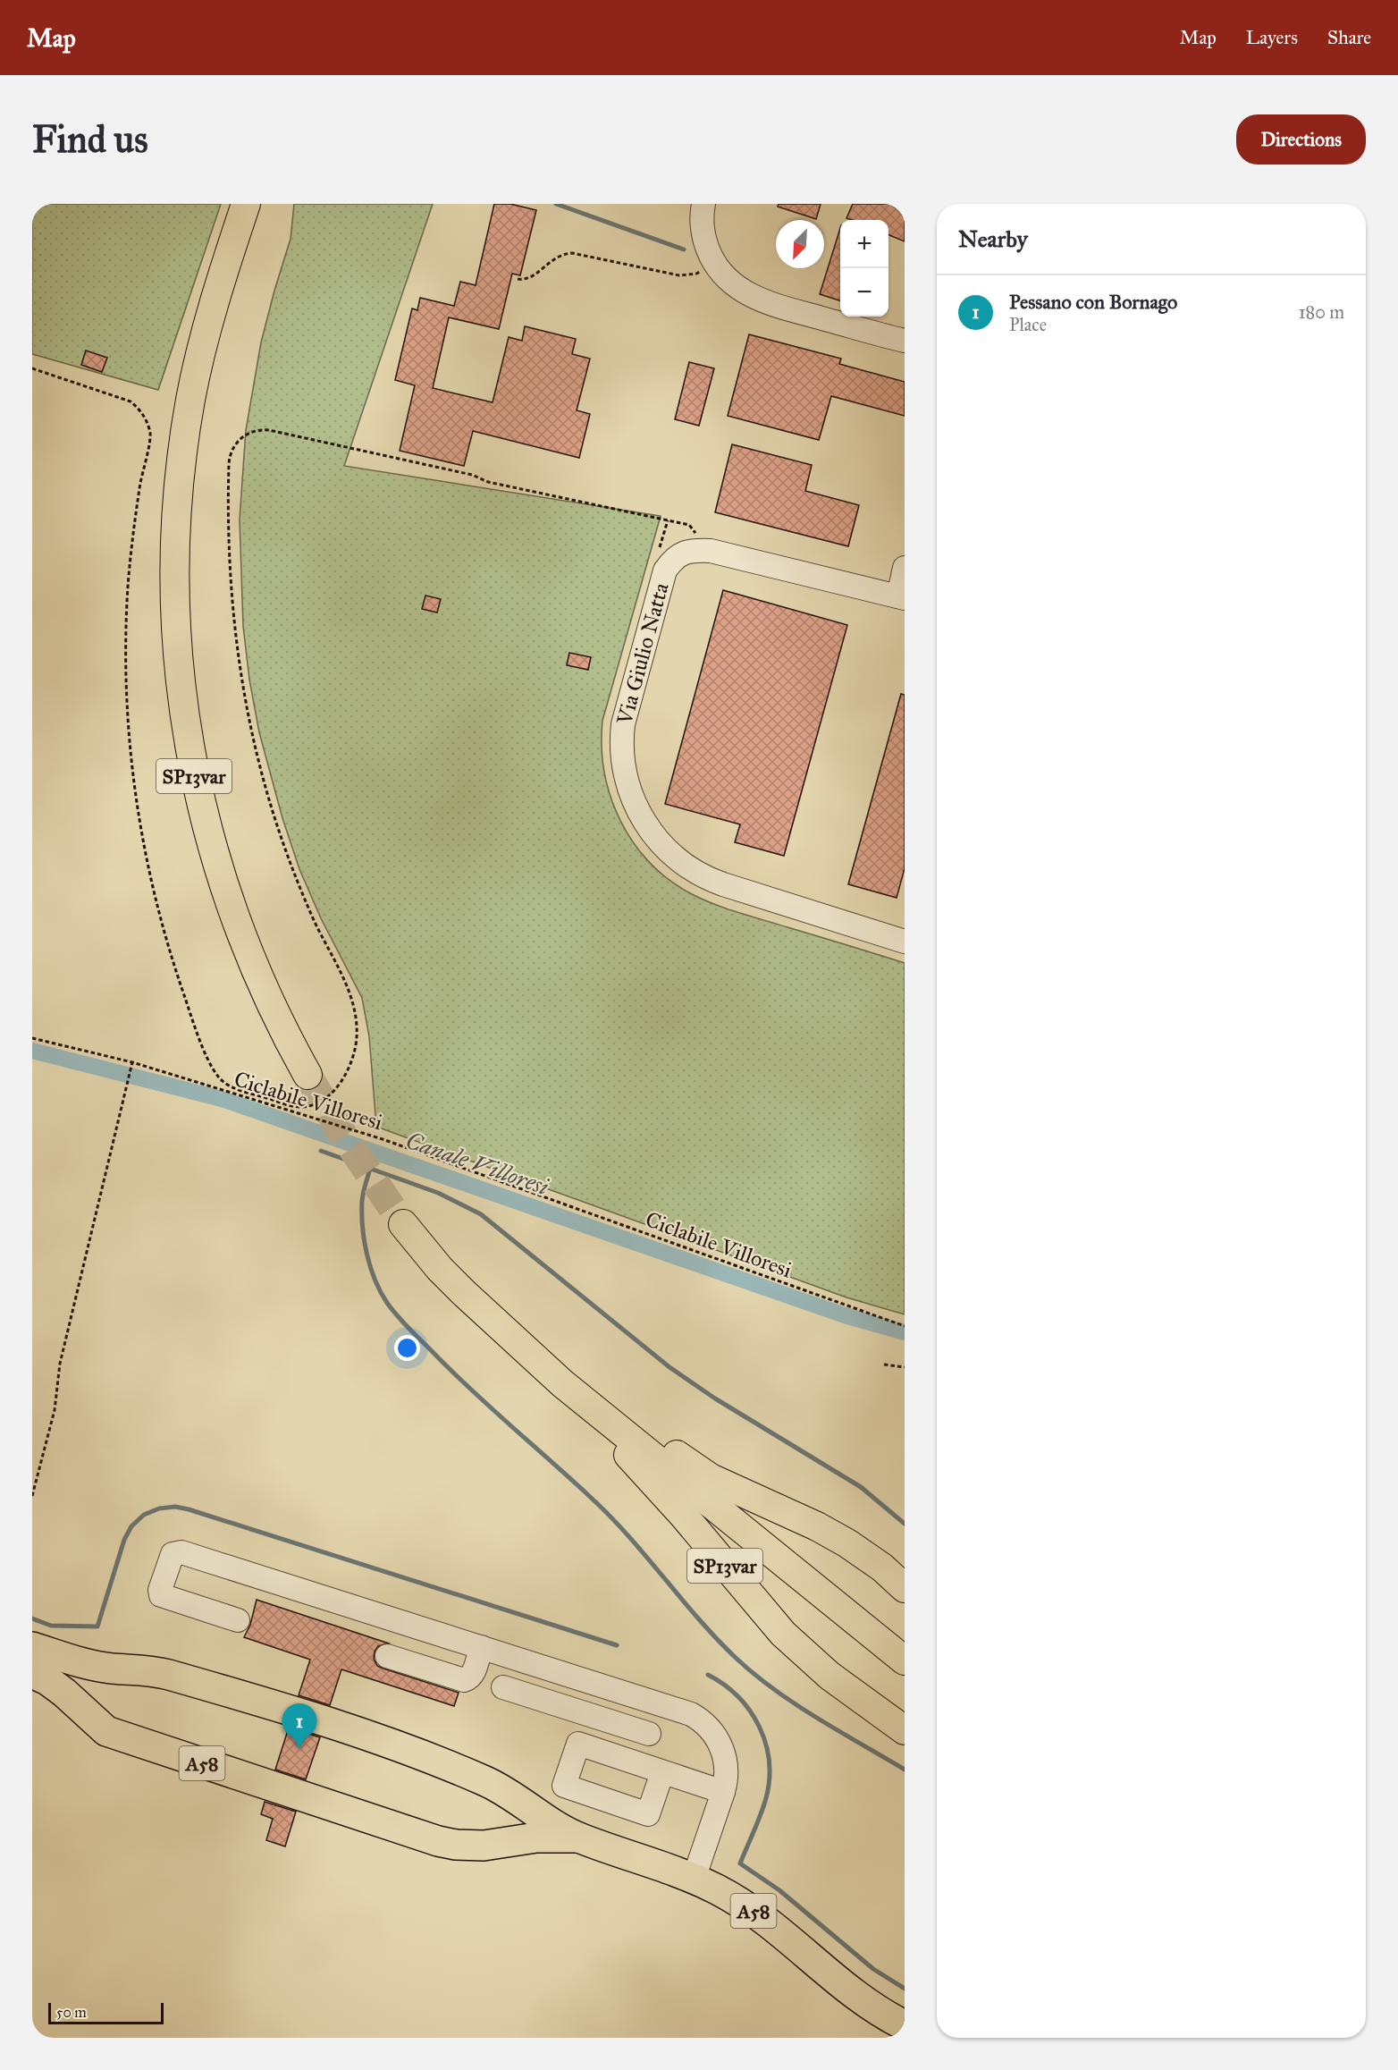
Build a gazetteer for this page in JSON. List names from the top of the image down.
{
  "streets": {
    "highway": ["A58"],
    "main road": ["SP13var"],
    "street": ["Via Giulio Natta"],
    "path": ["Ciclabile Villoresi"]
  },
  "water": ["Canale Villoresi"],
  "scale_bar": "50 m",
  "north": "bottom left",
  "page": {
    "header": "Map",
    "nav": ["Map", "Layers", "Share"],
    "buttons": "Directions",
    "title": "Find us",
    "heading": "Nearby",
    "map_buttons": ["+", "−"],
    "list": [
      {
        "mark": "1",
        "name": "Pessano con Bornago",
        "note": "Place",
        "value": "180 m"
      }
    ],
    "pins": "1",
    "scale": "50 m"
  }
}
